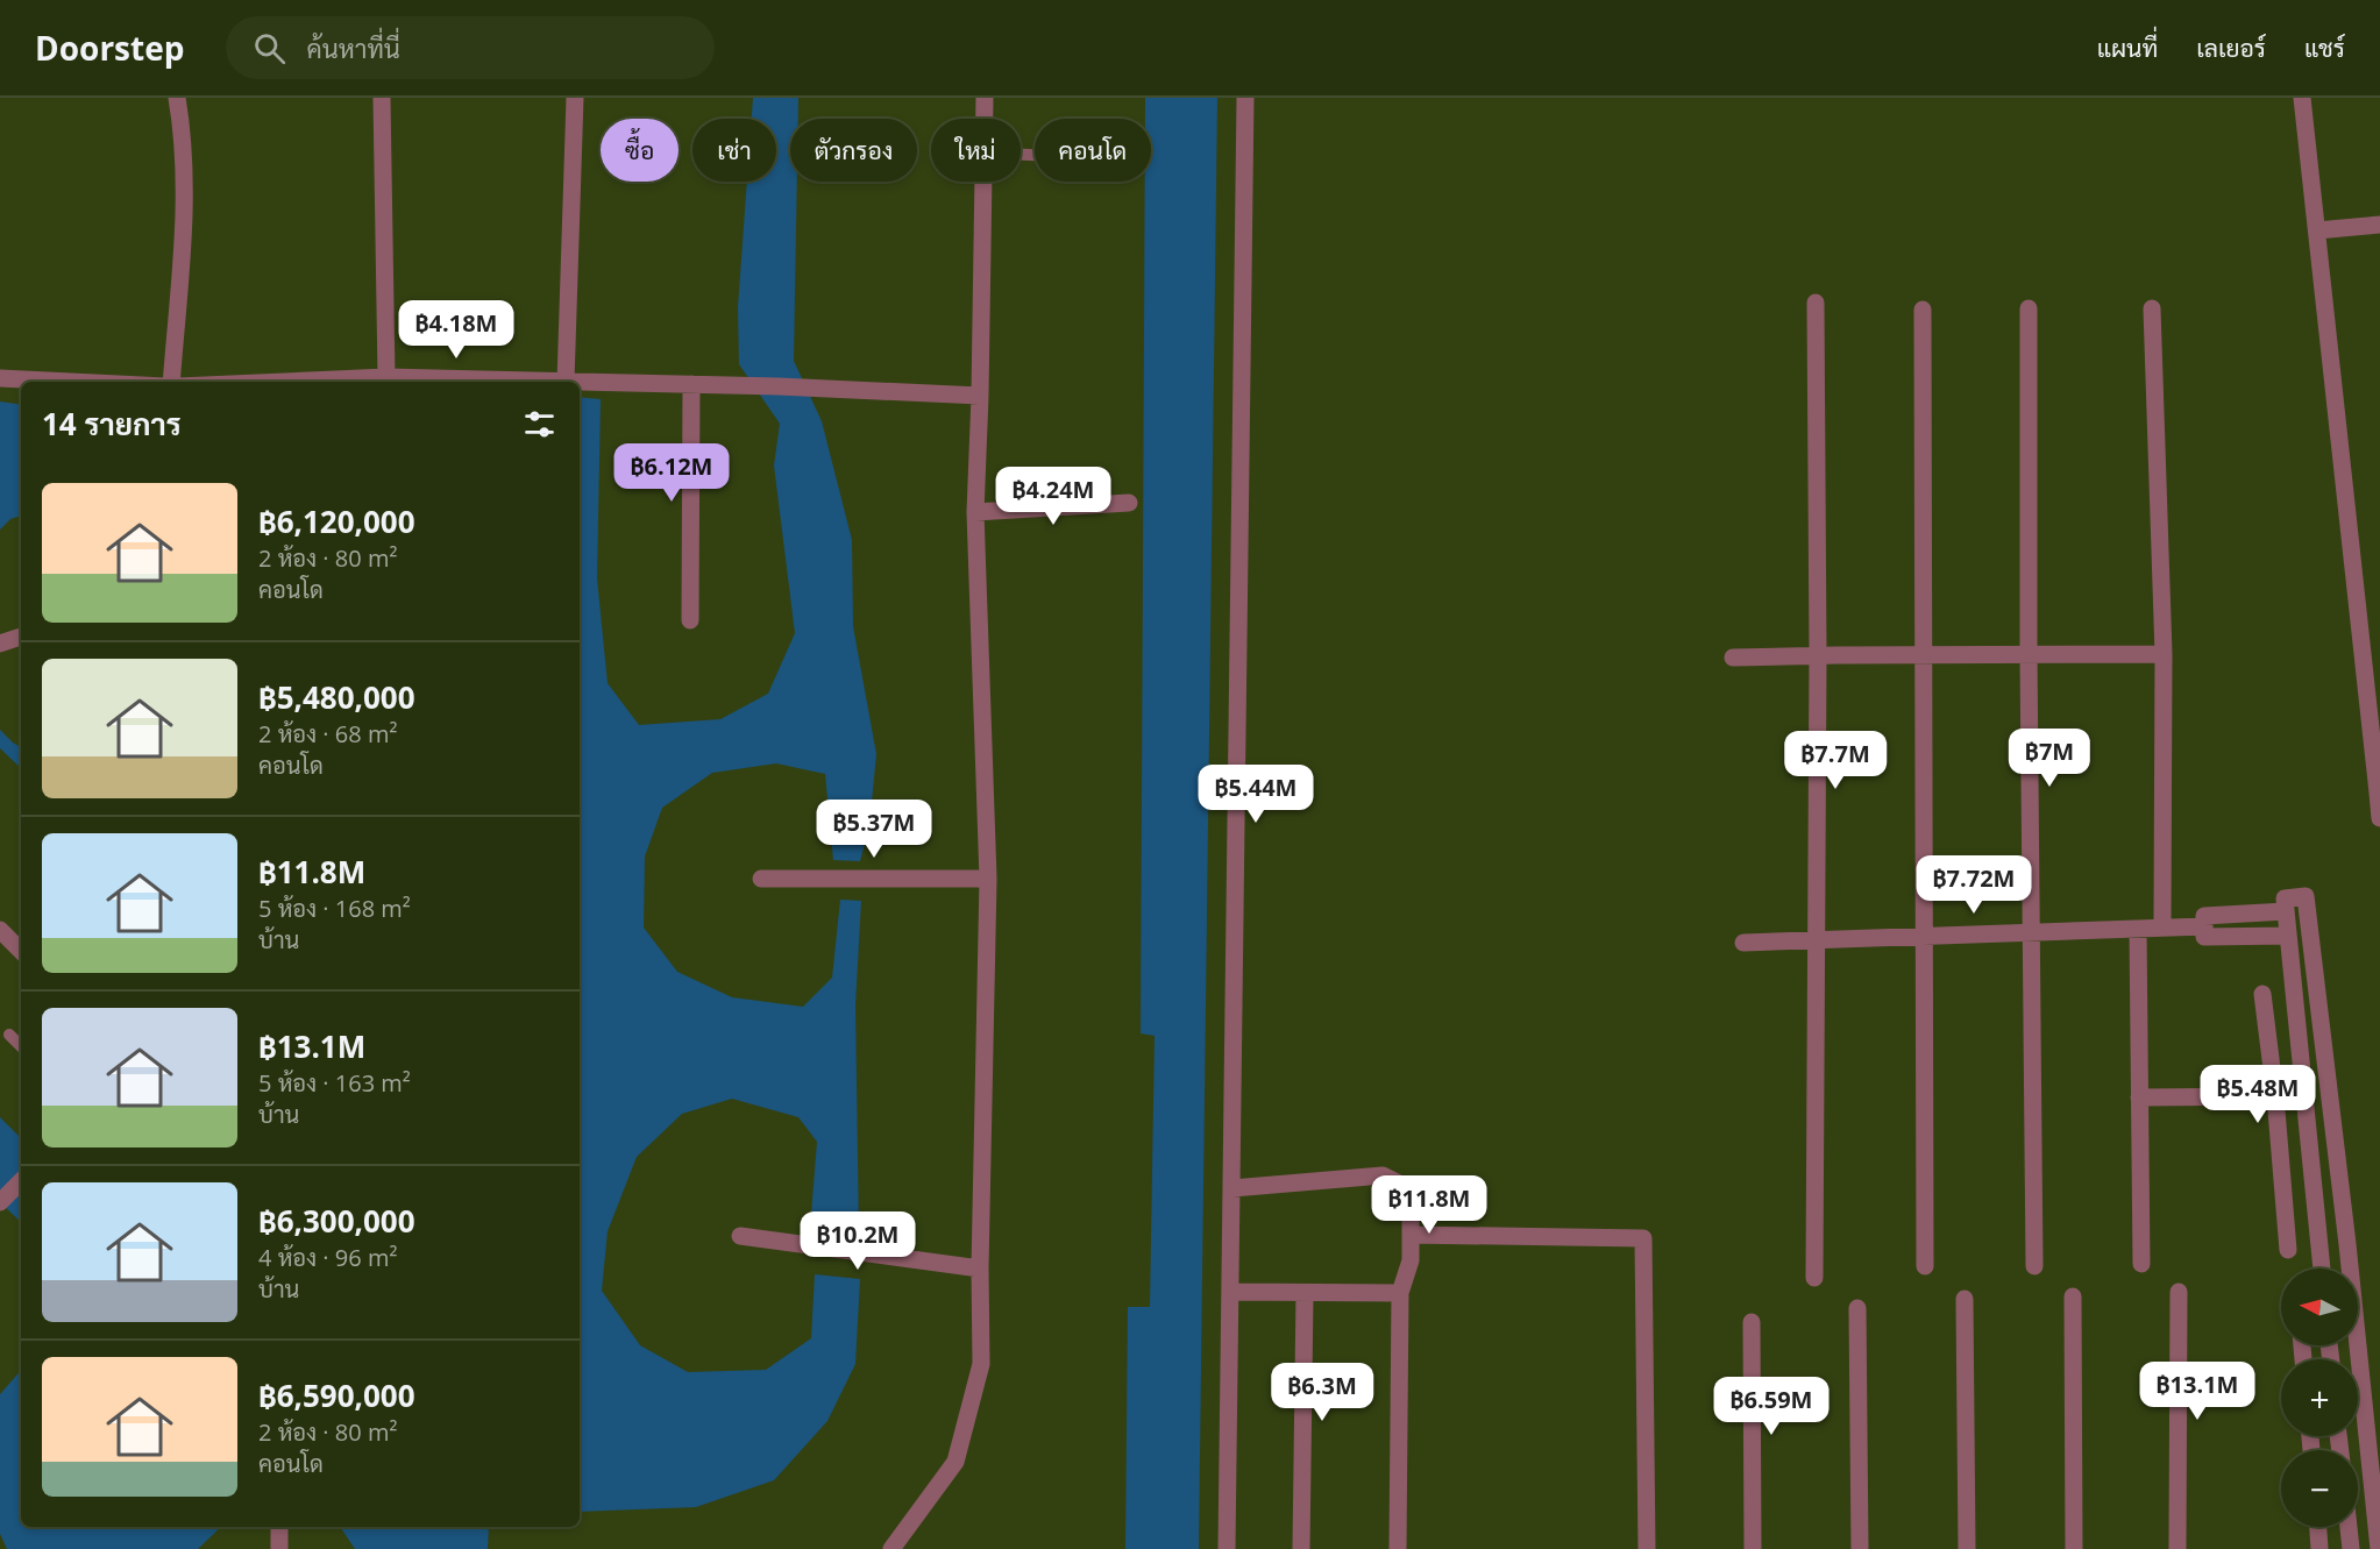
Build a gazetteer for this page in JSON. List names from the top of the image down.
{
  "north": "left",
  "page": {
    "header": "Doorstep",
    "search": "ค้นหาที่นี่",
    "nav": ["แผนที่", "เลเยอร์", "แชร์"],
    "chip": [
      "ซื้อ",
      "เช่า",
      "ตัวกรอง",
      "ใหม่",
      "คอนโด"
    ],
    "price": [
      "฿4.18M",
      "฿6.12M",
      "฿4.24M",
      "฿7M",
      "฿7.7M",
      "฿5.44M",
      "฿5.37M",
      "฿7.72M",
      "฿5.48M",
      "฿11.8M",
      "฿10.2M",
      "฿13.1M",
      "฿6.3M",
      "฿6.59M"
    ],
    "heading": "14 รายการ",
    "list": [
      {
        "name": "฿6,120,000",
        "note": "2 ห้อง · 80 m² · คอนโด"
      },
      {
        "name": "฿5,480,000",
        "note": "2 ห้อง · 68 m² · คอนโด"
      },
      {
        "name": "฿11.8M",
        "note": "5 ห้อง · 168 m² · บ้าน"
      },
      {
        "name": "฿13.1M",
        "note": "5 ห้อง · 163 m² · บ้าน"
      },
      {
        "name": "฿6,300,000",
        "note": "4 ห้อง · 96 m² · บ้าน"
      },
      {
        "name": "฿6,590,000",
        "note": "2 ห้อง · 80 m² · คอนโด"
      }
    ],
    "map_buttons": ["+", "−"]
  }
}
